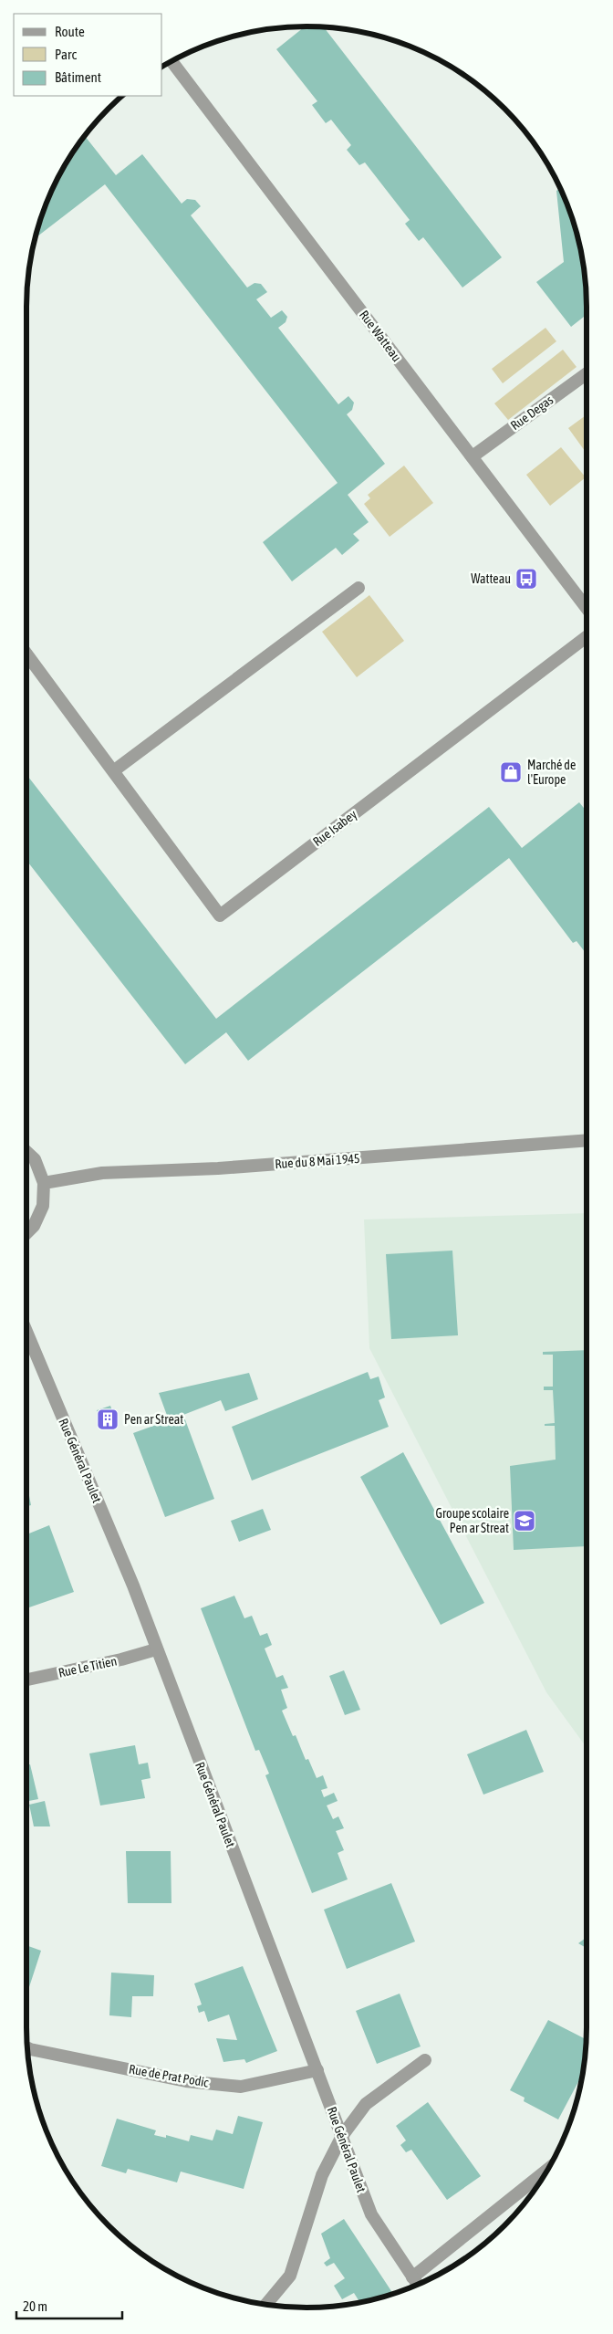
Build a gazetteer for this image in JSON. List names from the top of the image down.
{
  "streets": {
    "street": [
      "Rue Watteau",
      "Rue Degas",
      "Rue Isabey",
      "Rue du 8 Mai 1945",
      "Rue Général Paulet",
      "Rue Le Titien",
      "Rue de Prat Podic"
    ]
  },
  "crossings": [
    ["Rue Watteau", "Rue Degas"],
    ["Rue Général Paulet", "Rue Le Titien"],
    ["Rue Général Paulet", "Rue de Prat Podic"]
  ],
  "places": {
    "bus stop": ["Watteau"],
    "shop": ["Marché de l'Europe"],
    "building": ["Pen ar Streat"],
    "school or university": ["Groupe scolaire Pen ar Streat"]
  },
  "legend": ["Route", "Parc", "Bâtiment"],
  "scale_bar": "20 m"
}
